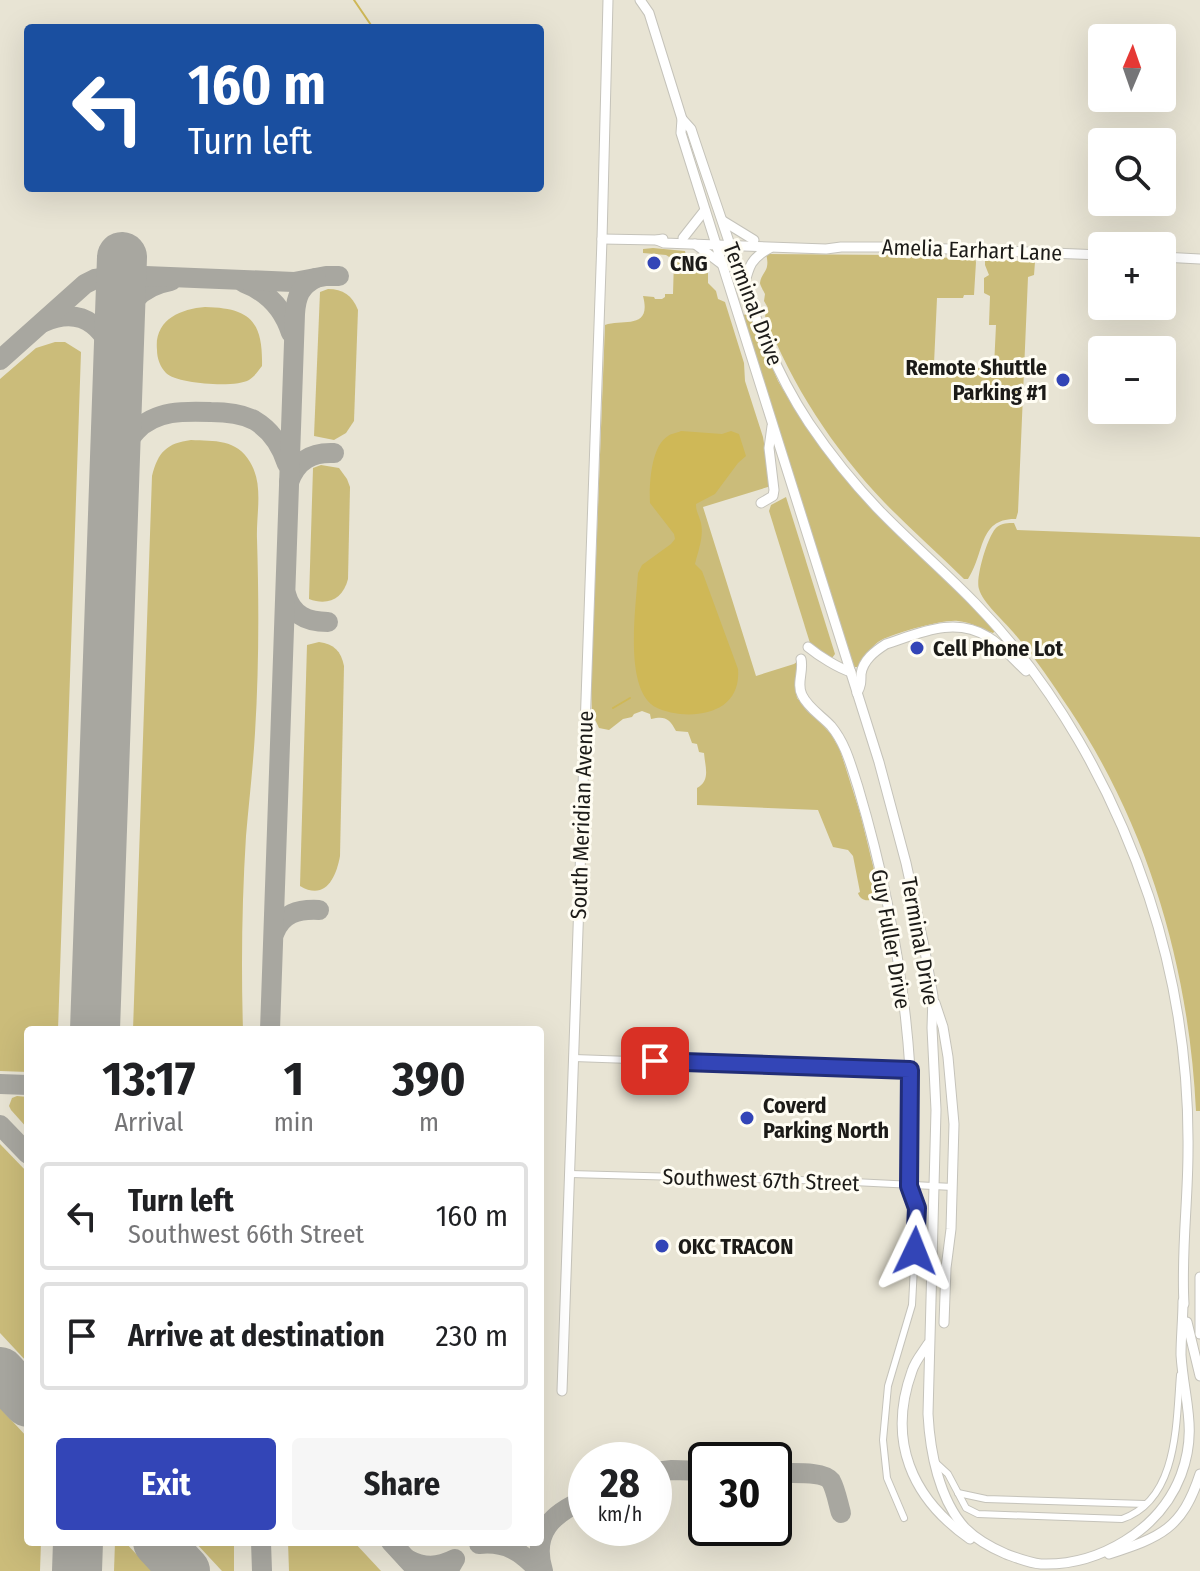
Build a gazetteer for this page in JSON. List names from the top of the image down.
{
  "streets": {
    "main road": [
      "Amelia Earhart Lane",
      "Terminal Drive",
      "South Meridian Avenue",
      "Guy Fuller Drive"
    ],
    "street": ["Southwest 67th Street"]
  },
  "crossings": [
    ["Amelia Earhart Lane", "Terminal Drive"],
    ["Amelia Earhart Lane", "South Meridian Avenue"],
    ["Terminal Drive", "Southwest 67th Street"],
    ["South Meridian Avenue", "Southwest 67th Street"],
    ["Guy Fuller Drive", "Southwest 67th Street"]
  ],
  "places": [
    "CNG",
    "Remote Shuttle Parking #1",
    "Cell Phone Lot",
    "Coverd Parking North",
    "OKC TRACON"
  ],
  "north": "top",
  "page": {
    "map_buttons": ["+", "−"],
    "turn": ["160 m", "Turn left"],
    "eta": [
      "13:17",
      "Arrival",
      "1",
      "min",
      "390",
      "m"
    ],
    "list": [
      {
        "name": "Turn left",
        "note": "Southwest 66th Street",
        "value": "160 m"
      },
      {
        "name": "Arrive at destination",
        "value": "230 m"
      }
    ],
    "buttons": ["Exit", "Share"],
    "speed": "28 km/h",
    "limit": "30"
  }
}
